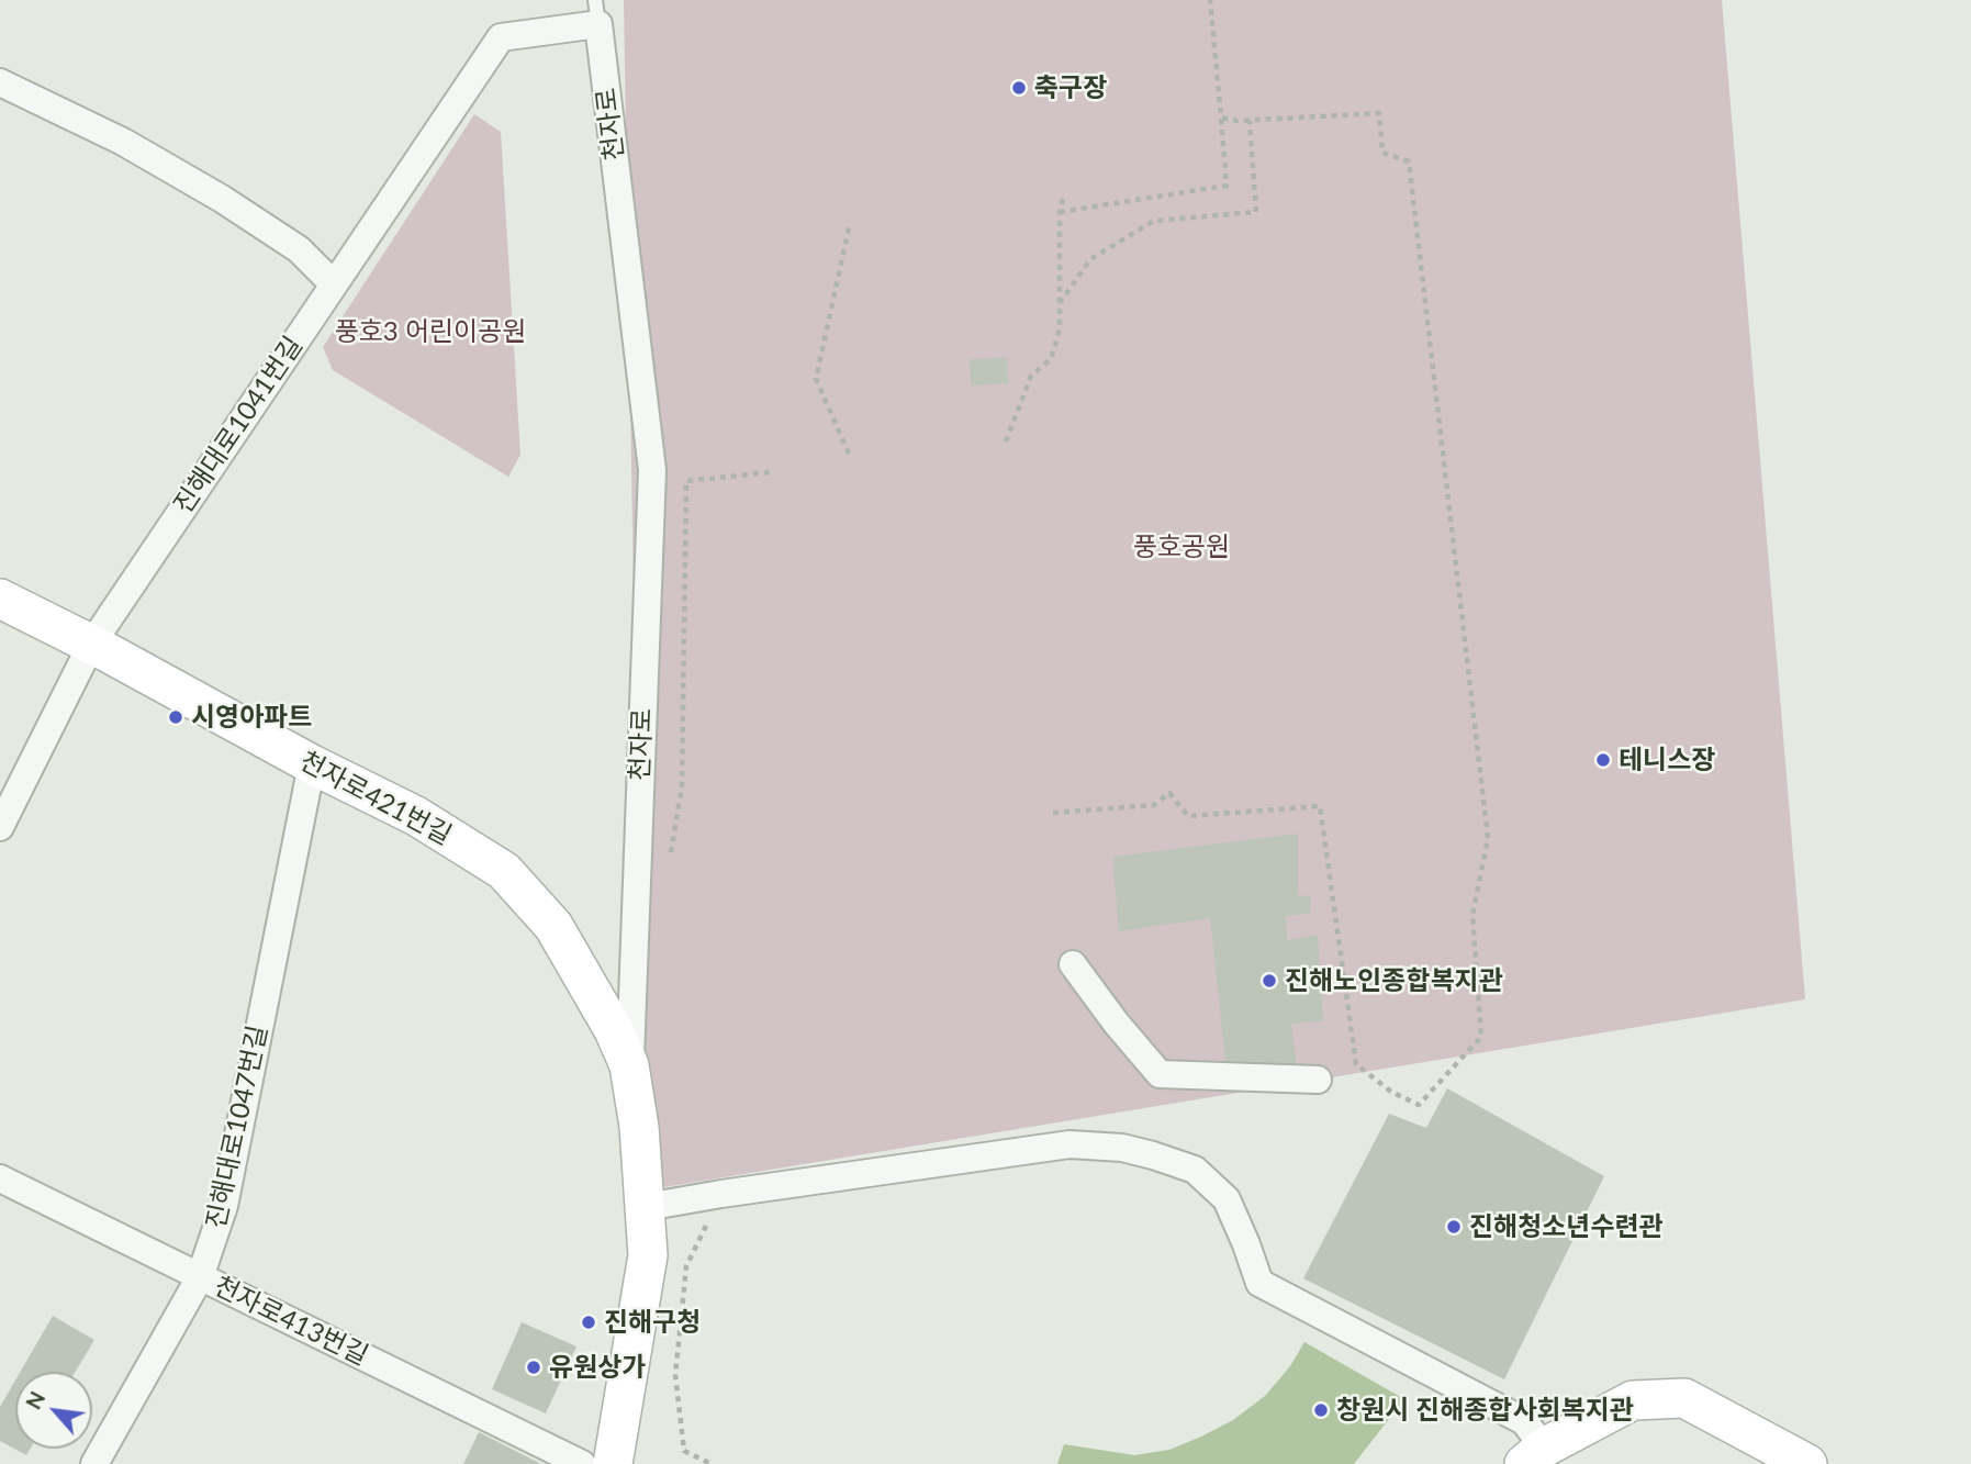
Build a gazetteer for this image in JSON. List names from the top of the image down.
{
  "streets": {
    "main road": ["천자로", "천자로421번길"],
    "street": ["진해대로1041번길", "진해대로1047번길", "천자로413번길"]
  },
  "crossings": [
    ["천자로", "진해대로1041번길"],
    ["천자로", "천자로421번길"],
    ["진해대로1041번길", "천자로421번길"],
    ["천자로421번길", "진해대로1047번길"],
    ["진해대로1047번길", "천자로413번길"]
  ],
  "parks": ["풍호3 어린이공원", "풍호공원"],
  "places": [
    "축구장",
    "시영아파트",
    "테니스장",
    "진해노인종합복지관",
    "진해청소년수련관",
    "진해구청",
    "유원상가",
    "창원시 진해종합사회복지관"
  ],
  "north": "top left"
}
